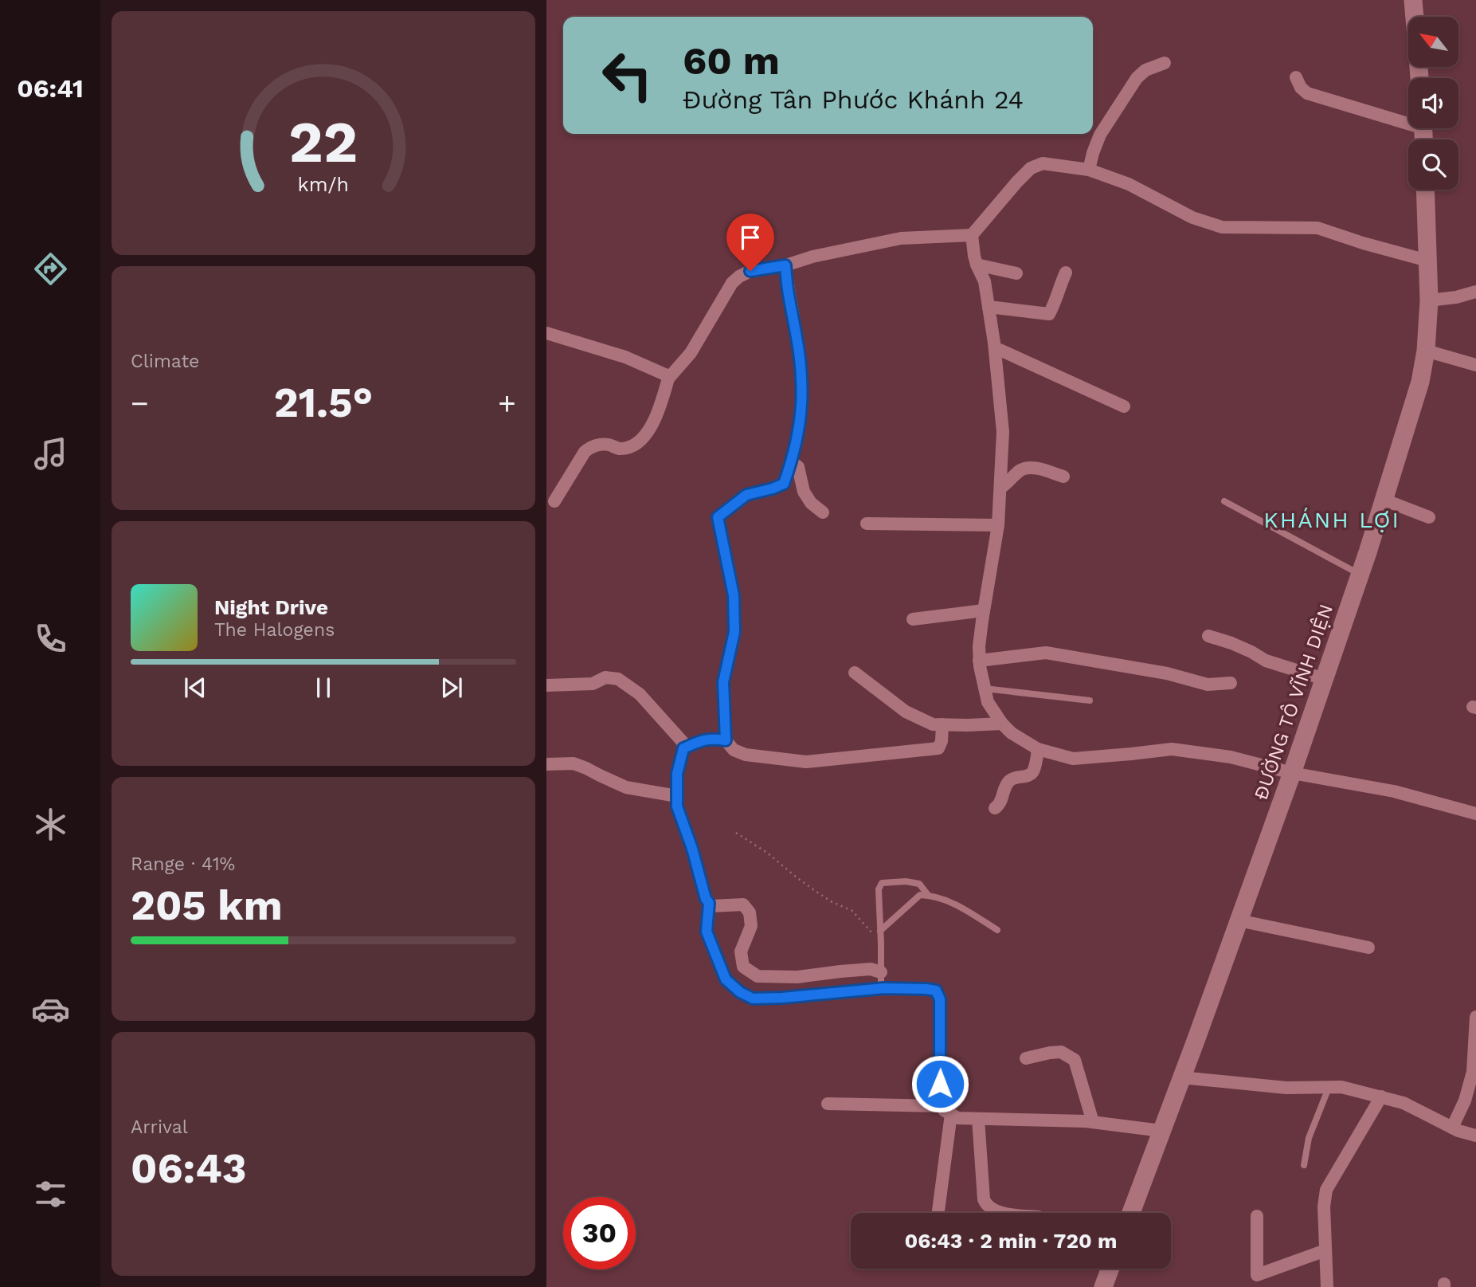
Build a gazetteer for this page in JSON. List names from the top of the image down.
{
  "streets": {
    "main road": ["ĐƯỜNG TÔ VĨNH DIỆN"]
  },
  "districts": ["KHÁNH LỢI"],
  "north": "top left",
  "page": {
    "tabs": "06:41",
    "turn": ["60 m", "Đường Tân Phước Khánh 24"],
    "tile": [
      "Climate",
      ["Range · 41%", "205 km"],
      ["Arrival", "06:43"]
    ],
    "heat": ["−", "21.5°", "+"],
    "song": ["Night Drive", "The Halogens"],
    "limit": "30",
    "trip": "06:43 · 2 min · 720 m",
    "gauge": ["22", "km/h"]
  }
}
